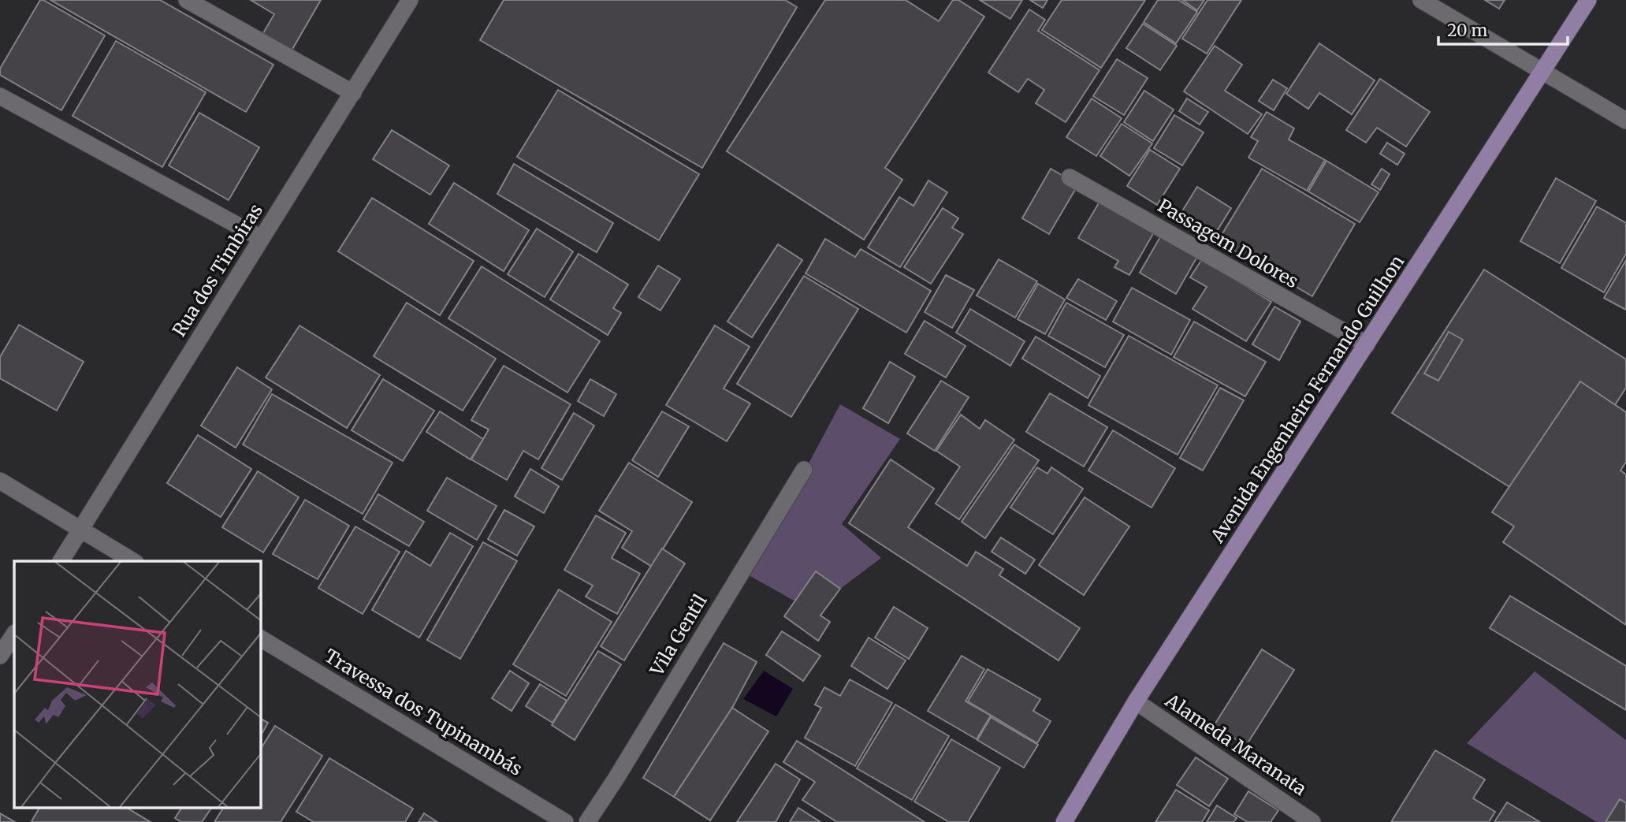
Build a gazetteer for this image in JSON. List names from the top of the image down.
{
  "streets": {
    "main road": ["Avenida Engenheiro Fernando Guilhon"],
    "street": [
      "Passagem Dolores",
      "Rua dos Timbiras",
      "Vila Gentil",
      "Travessa dos Tupinambás",
      "Alameda Maranata"
    ]
  },
  "crossings": [
    ["Passagem Dolores", "Avenida Engenheiro Fernando Guilhon"],
    ["Avenida Engenheiro Fernando Guilhon", "Alameda Maranata"]
  ],
  "scale_bar": "20 m"
}
